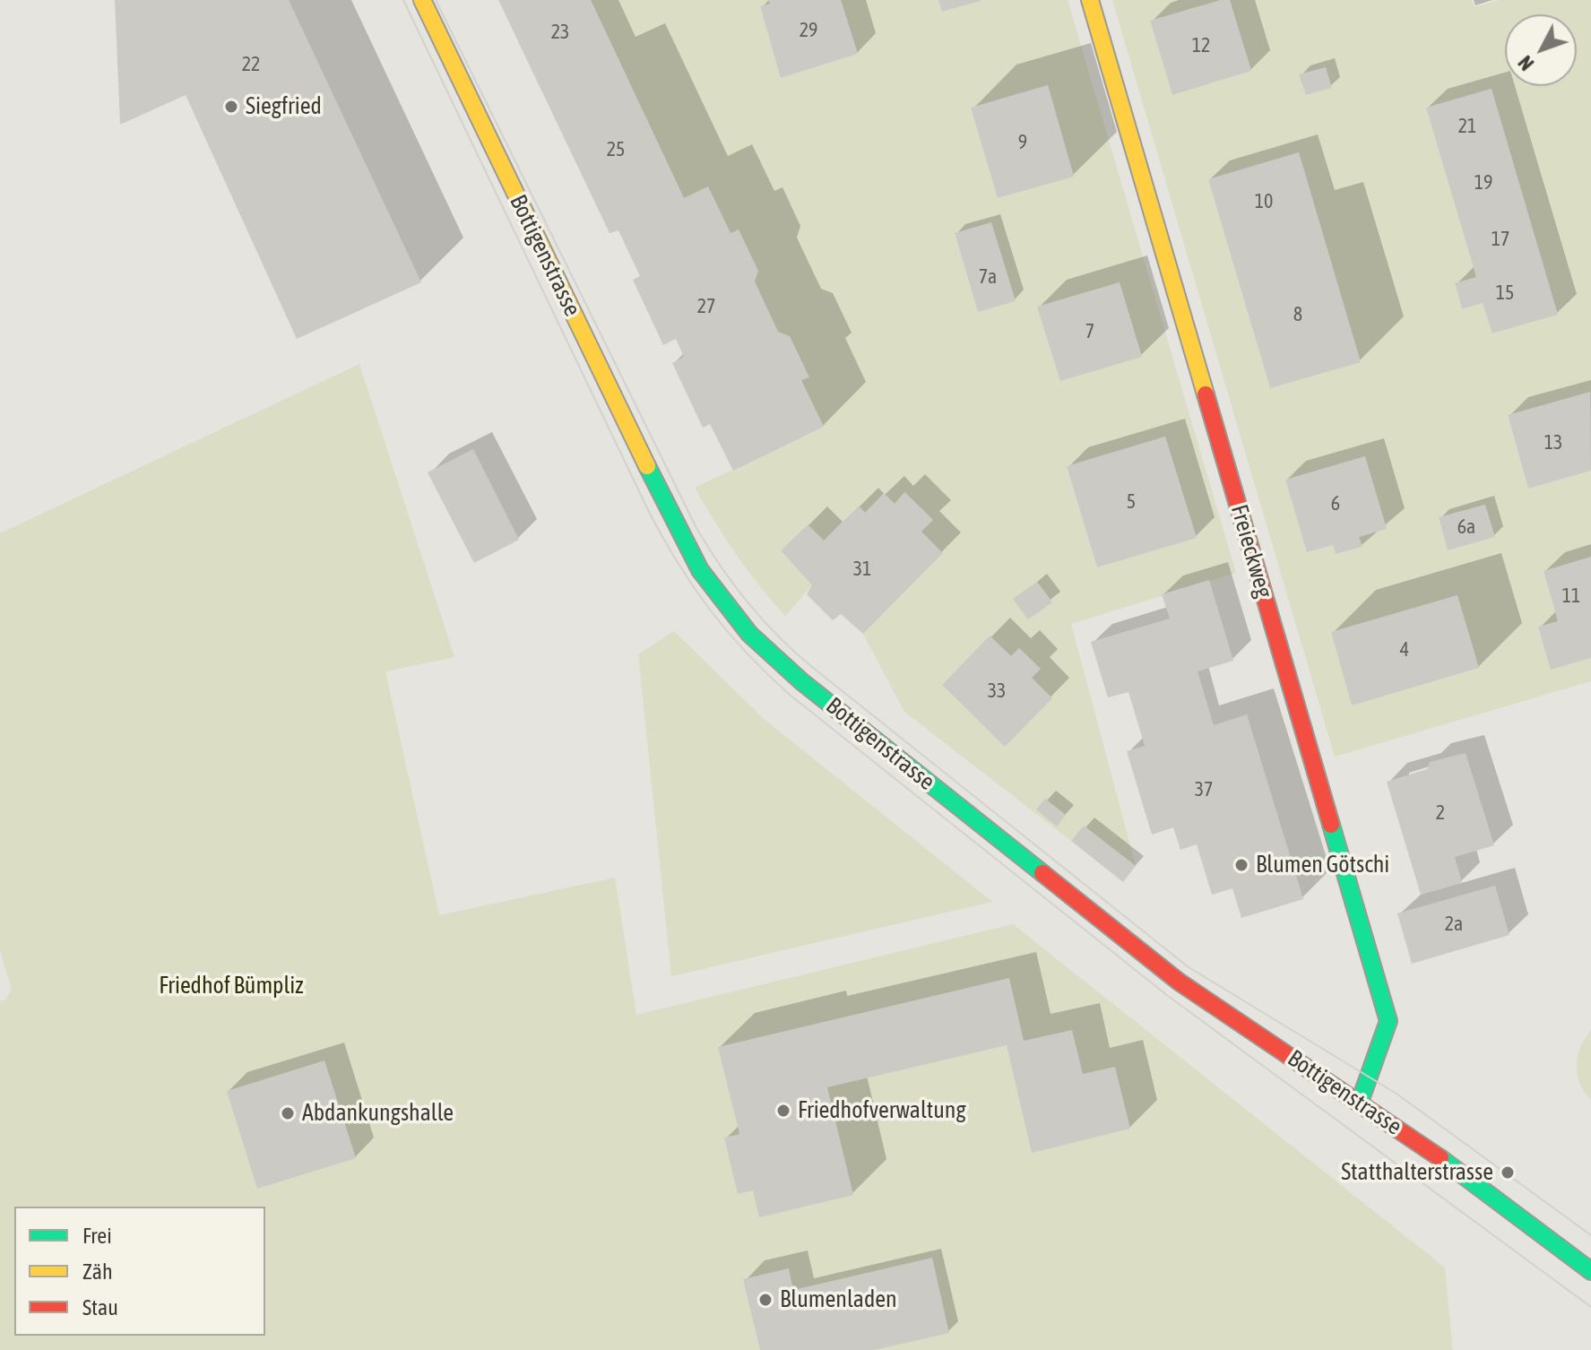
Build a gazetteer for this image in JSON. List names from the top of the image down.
{
  "streets": {
    "street": ["Bottigenstrasse", "Freieckweg"]
  },
  "crossings": [
    ["Bottigenstrasse", "Freieckweg"]
  ],
  "parks": ["Friedhof Bümpliz"],
  "places": [
    "Siegfried",
    "Blumen Götschi",
    "Friedhofverwaltung",
    "Abdankungshalle",
    "Statthalterstrasse",
    "Blumenladen"
  ],
  "house_numbers": [
    "29",
    "23",
    "12",
    "22",
    "21",
    "9",
    "25",
    "19",
    "10",
    "17",
    "7a",
    "15",
    "27",
    "8",
    "7",
    "13",
    "5",
    "6",
    "6a",
    "31",
    "11",
    "4",
    "33",
    "37",
    "2",
    "2a"
  ],
  "legend": ["Frei", "Zäh", "Stau"],
  "north": "bottom left"
}
